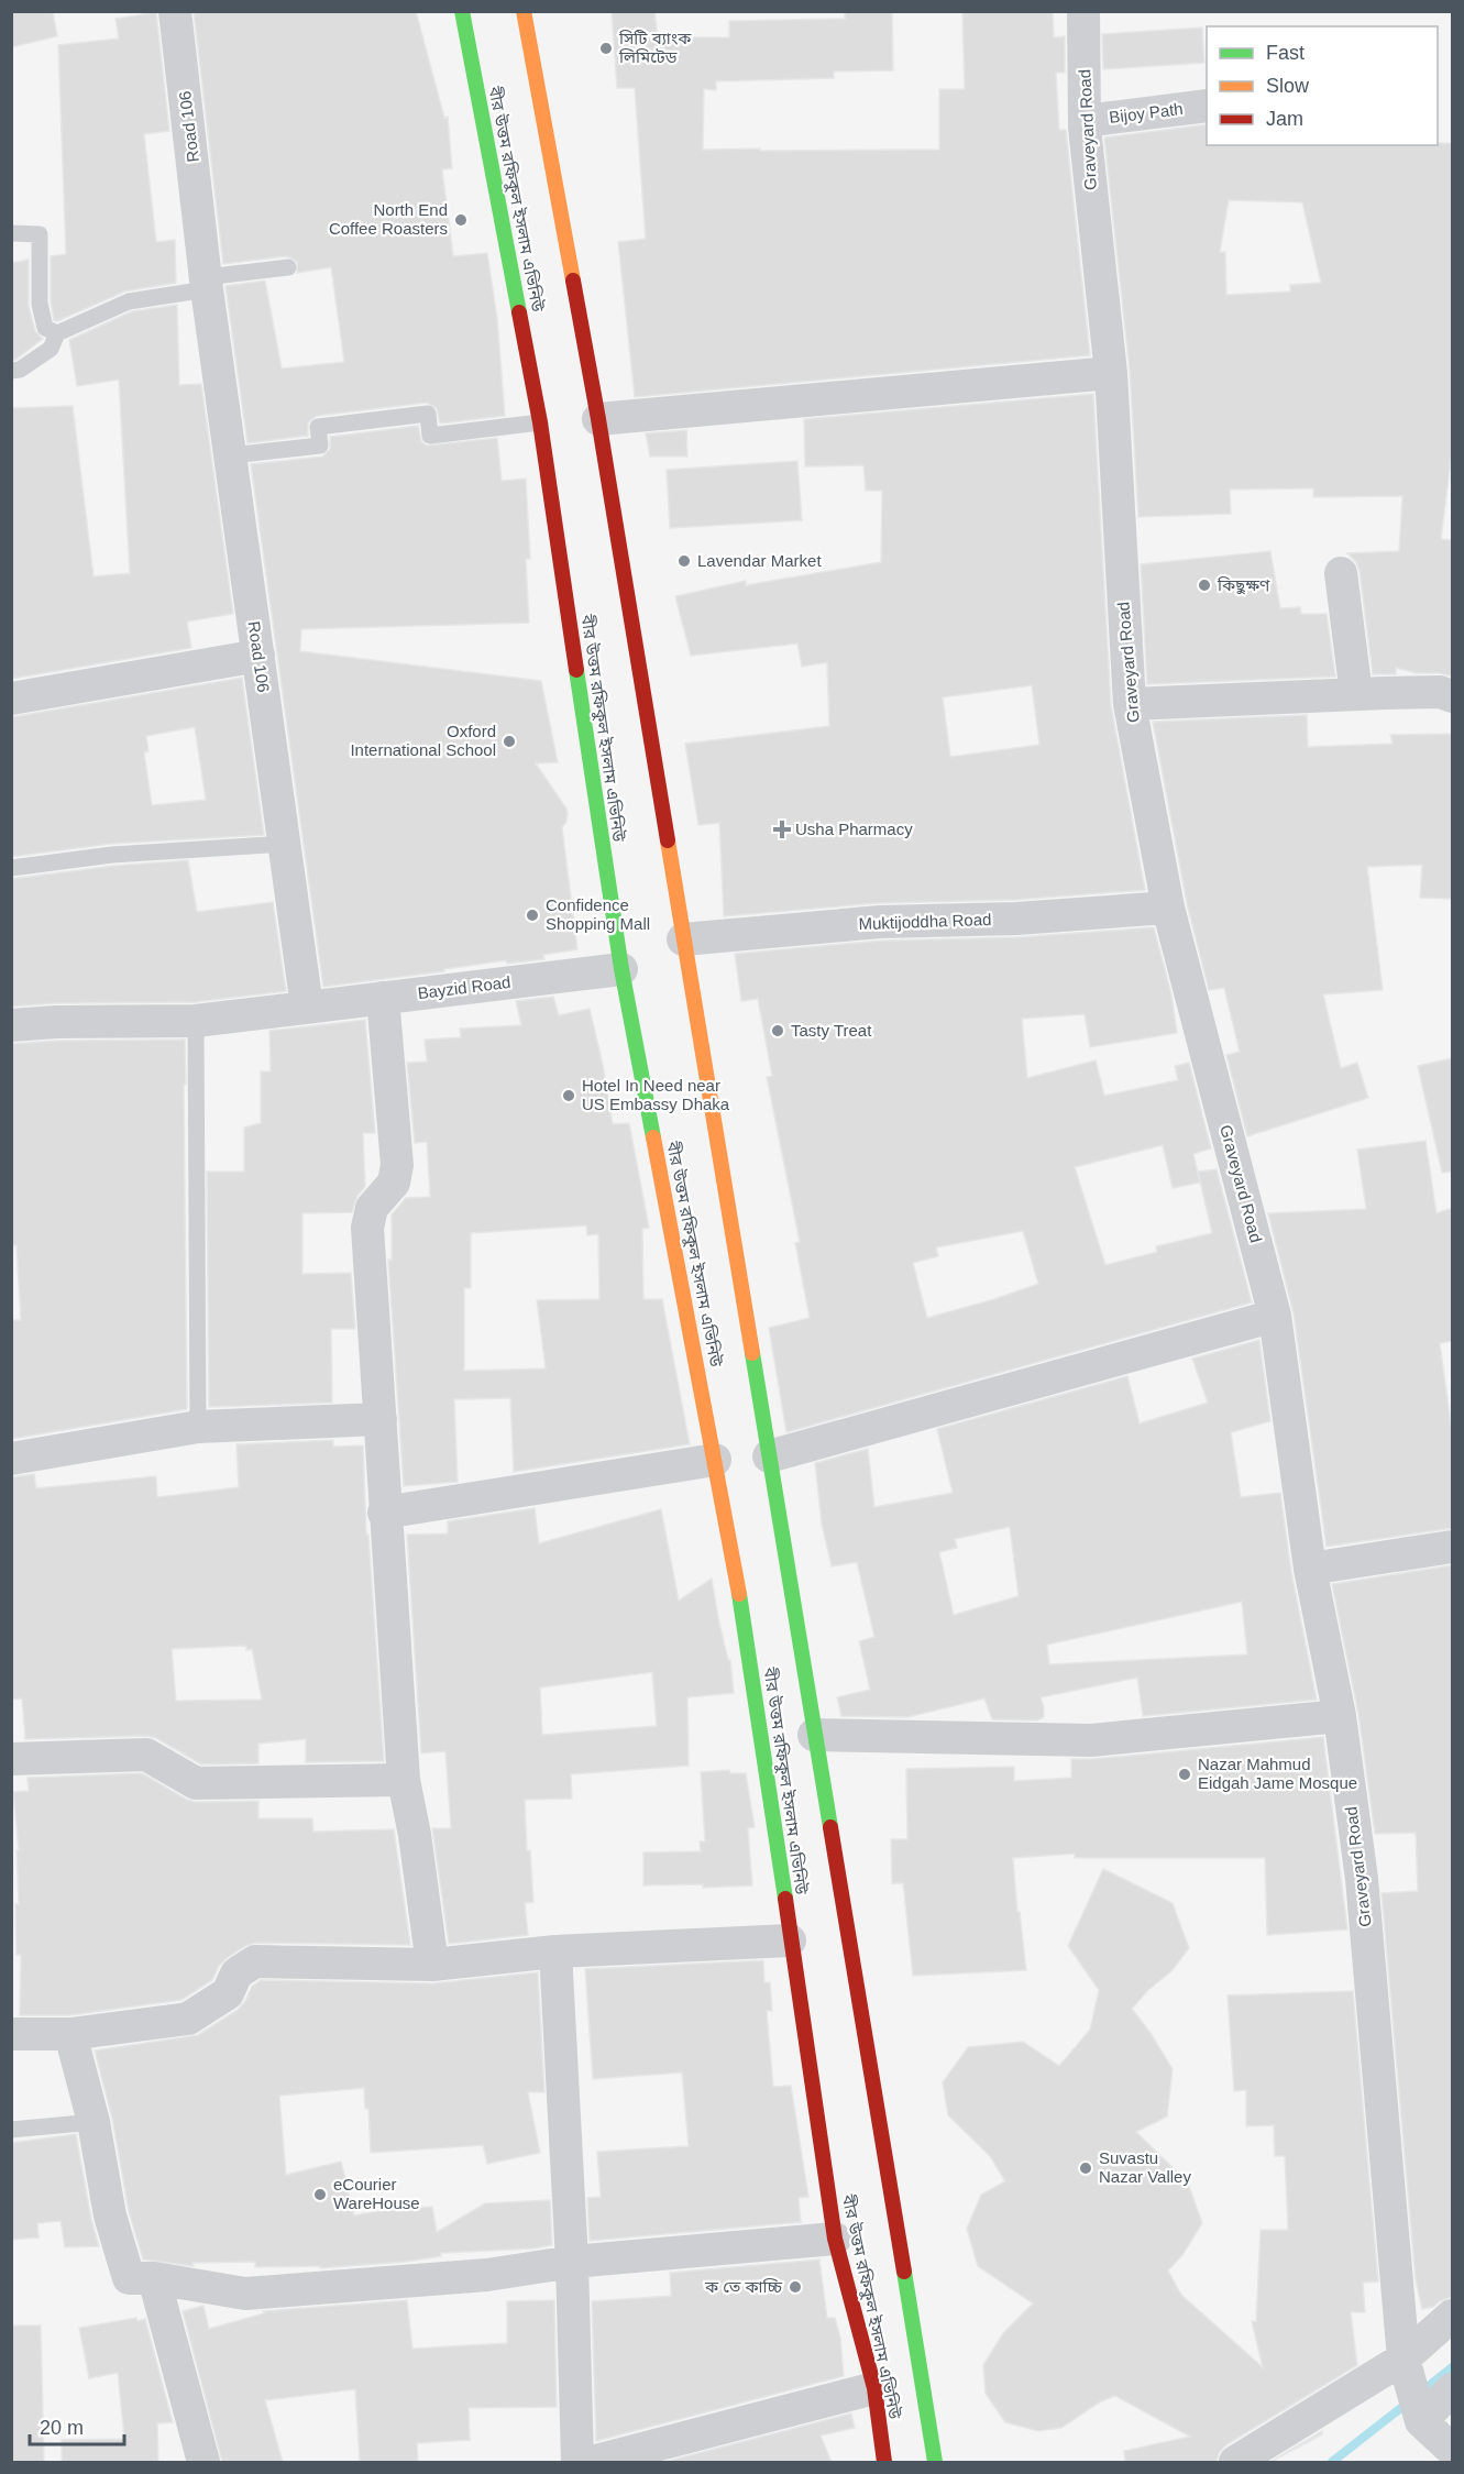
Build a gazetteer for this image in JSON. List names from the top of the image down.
{
  "streets": {
    "main road": ["বীর উত্তম রফিকুল ইসলাম এভিনিউ"],
    "street": [
      "Bijoy Path",
      "Road 106",
      "Graveyard Road",
      "Muktijoddha Road",
      "Bayzid Road"
    ]
  },
  "crossings": [
    ["Bijoy Path", "Graveyard Road"],
    ["Road 106", "Bayzid Road"],
    ["Graveyard Road", "Muktijoddha Road"],
    ["বীর উত্তম রফিকুল ইসলাম এভিনিউ", "Muktijoddha Road"],
    ["বীর উত্তম রফিকুল ইসলাম এভিনিউ", "Bayzid Road"]
  ],
  "places": {
    "other": [
      "সিটি ব্যাংক লিমিটেড",
      "North End Coffee Roasters",
      "Lavendar Market",
      "কিছুক্ষণ",
      "Oxford International School",
      "Confidence Shopping Mall",
      "Tasty Treat",
      "Hotel In Need near US Embassy Dhaka",
      "Nazar Mahmud Eidgah Jame Mosque",
      "Suvastu Nazar Valley",
      "eCourier WareHouse",
      "ক তে কাচ্চি"
    ],
    "health": ["Usha Pharmacy"]
  },
  "legend": ["Fast", "Slow", "Jam"],
  "scale_bar": "20 m"
}
